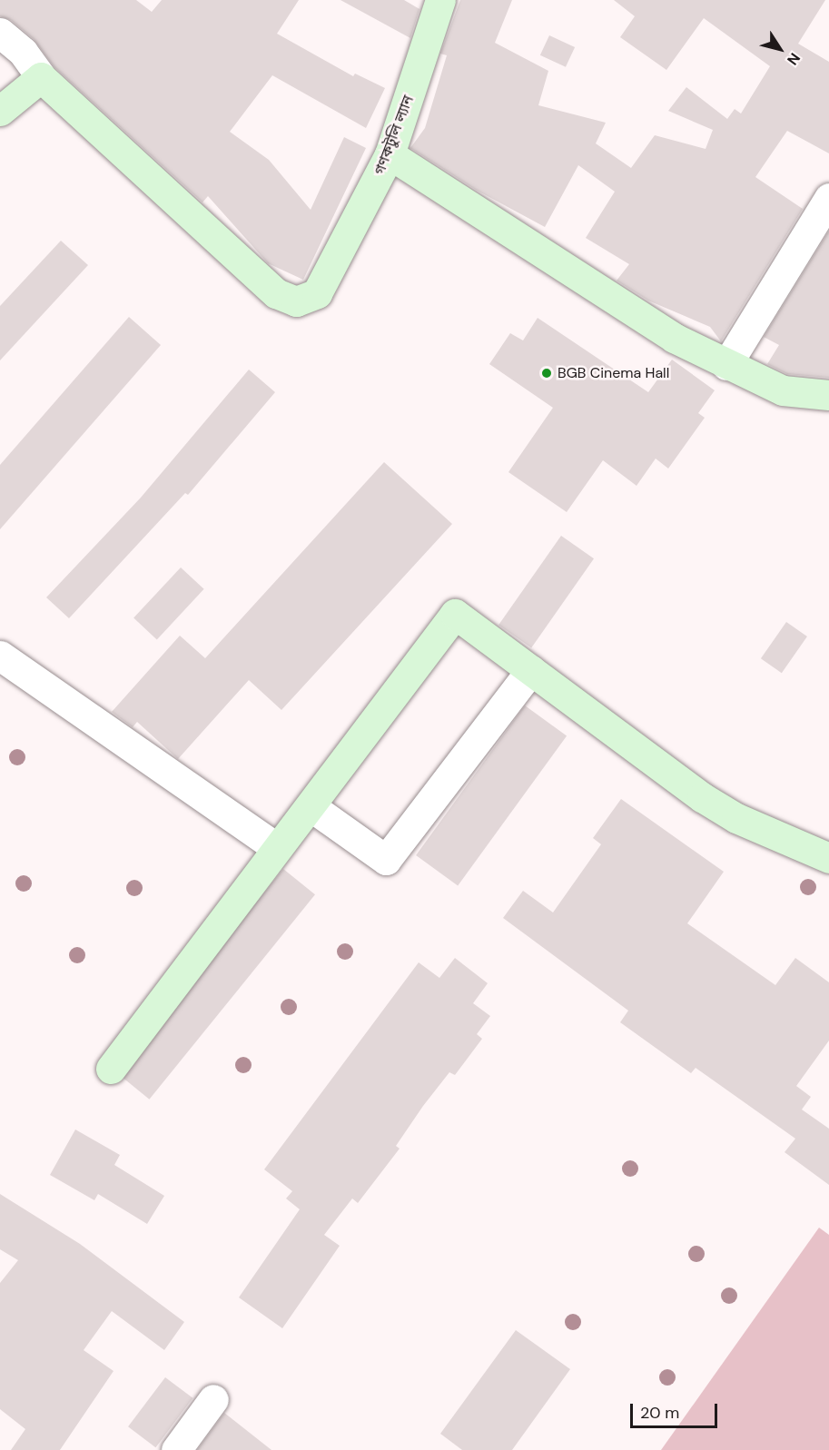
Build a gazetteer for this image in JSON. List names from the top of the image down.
{
  "streets": {
    "street": ["গণকটুলি ল্যান"]
  },
  "places": ["BGB Cinema Hall"],
  "scale_bar": "20 m",
  "north": "bottom right"
}
